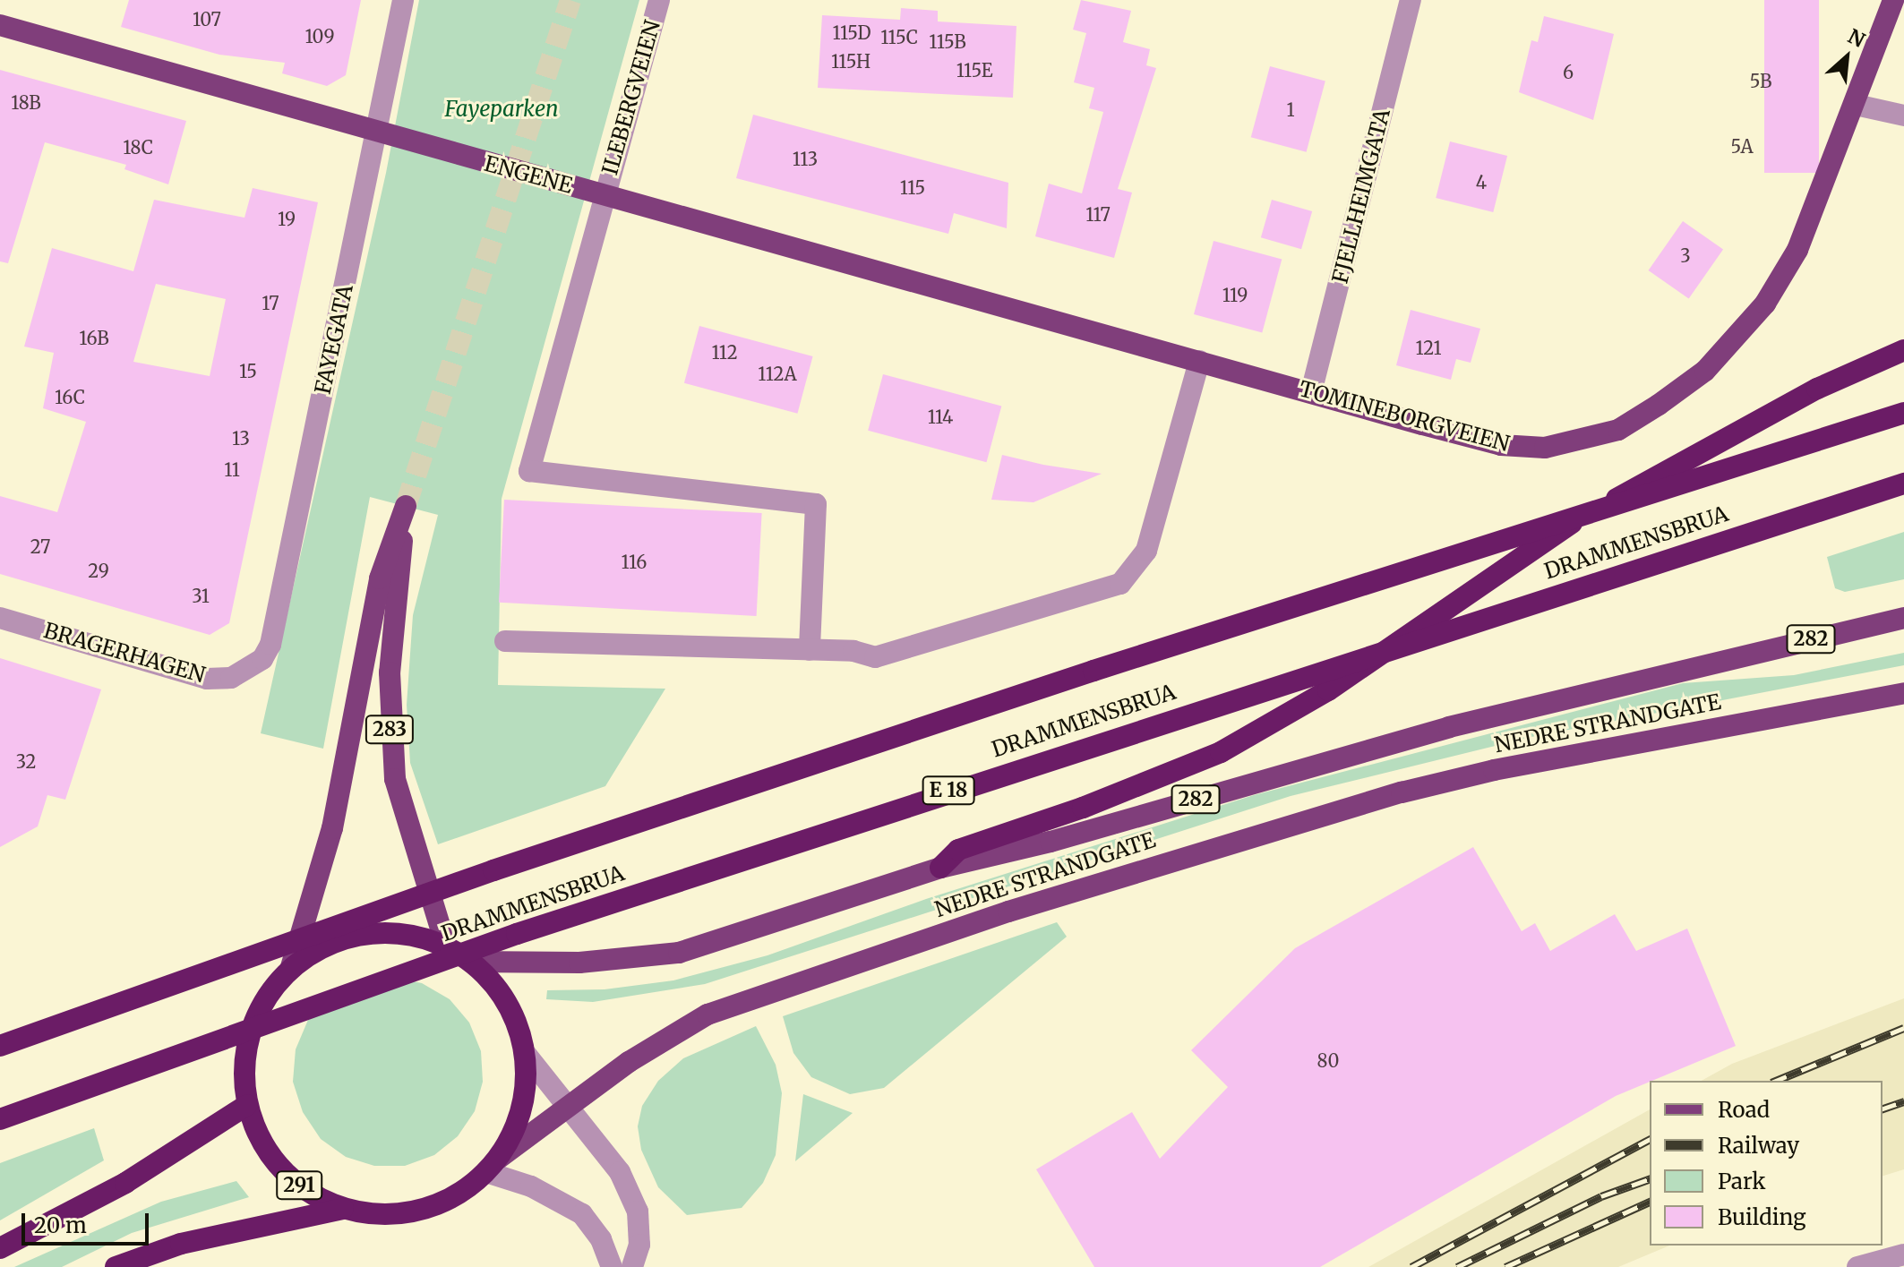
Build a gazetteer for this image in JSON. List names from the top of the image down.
{
  "streets": {
    "highway": ["DRAMMENSBRUA", "E 18", "291"],
    "main road": [
      "ENGENE",
      "TOMINEBORGVEIEN",
      "282",
      "NEDRE STRANDGATE",
      "283"
    ],
    "street": [
      "ILEBERGVEIEN",
      "FJELLHEIMGATA",
      "FAYEGATA",
      "BRAGERHAGEN"
    ]
  },
  "crossings": [
    ["ILEBERGVEIEN", "ENGENE"],
    ["ENGENE", "FAYEGATA"],
    ["ENGENE", "TOMINEBORGVEIEN"],
    ["FJELLHEIMGATA", "TOMINEBORGVEIEN"],
    ["FAYEGATA", "BRAGERHAGEN"],
    ["NEDRE STRANDGATE", "291"],
    ["283", "291"]
  ],
  "parks": ["Fayeparken"],
  "house_numbers": [
    "107",
    "115D",
    "109",
    "115C",
    "115B",
    "115H",
    "115E",
    "6",
    "5B",
    "18B",
    "1",
    "5A",
    "18C",
    "113",
    "4",
    "115",
    "117",
    "19",
    "3",
    "119",
    "17",
    "16B",
    "121",
    "112",
    "15",
    "112A",
    "16C",
    "114",
    "13",
    "11",
    "27",
    "116",
    "29",
    "31",
    "32",
    "80"
  ],
  "legend": [
    "Road",
    "Railway",
    "Park",
    "Building"
  ],
  "scale_bar": "20 m",
  "north": "top right"
}
